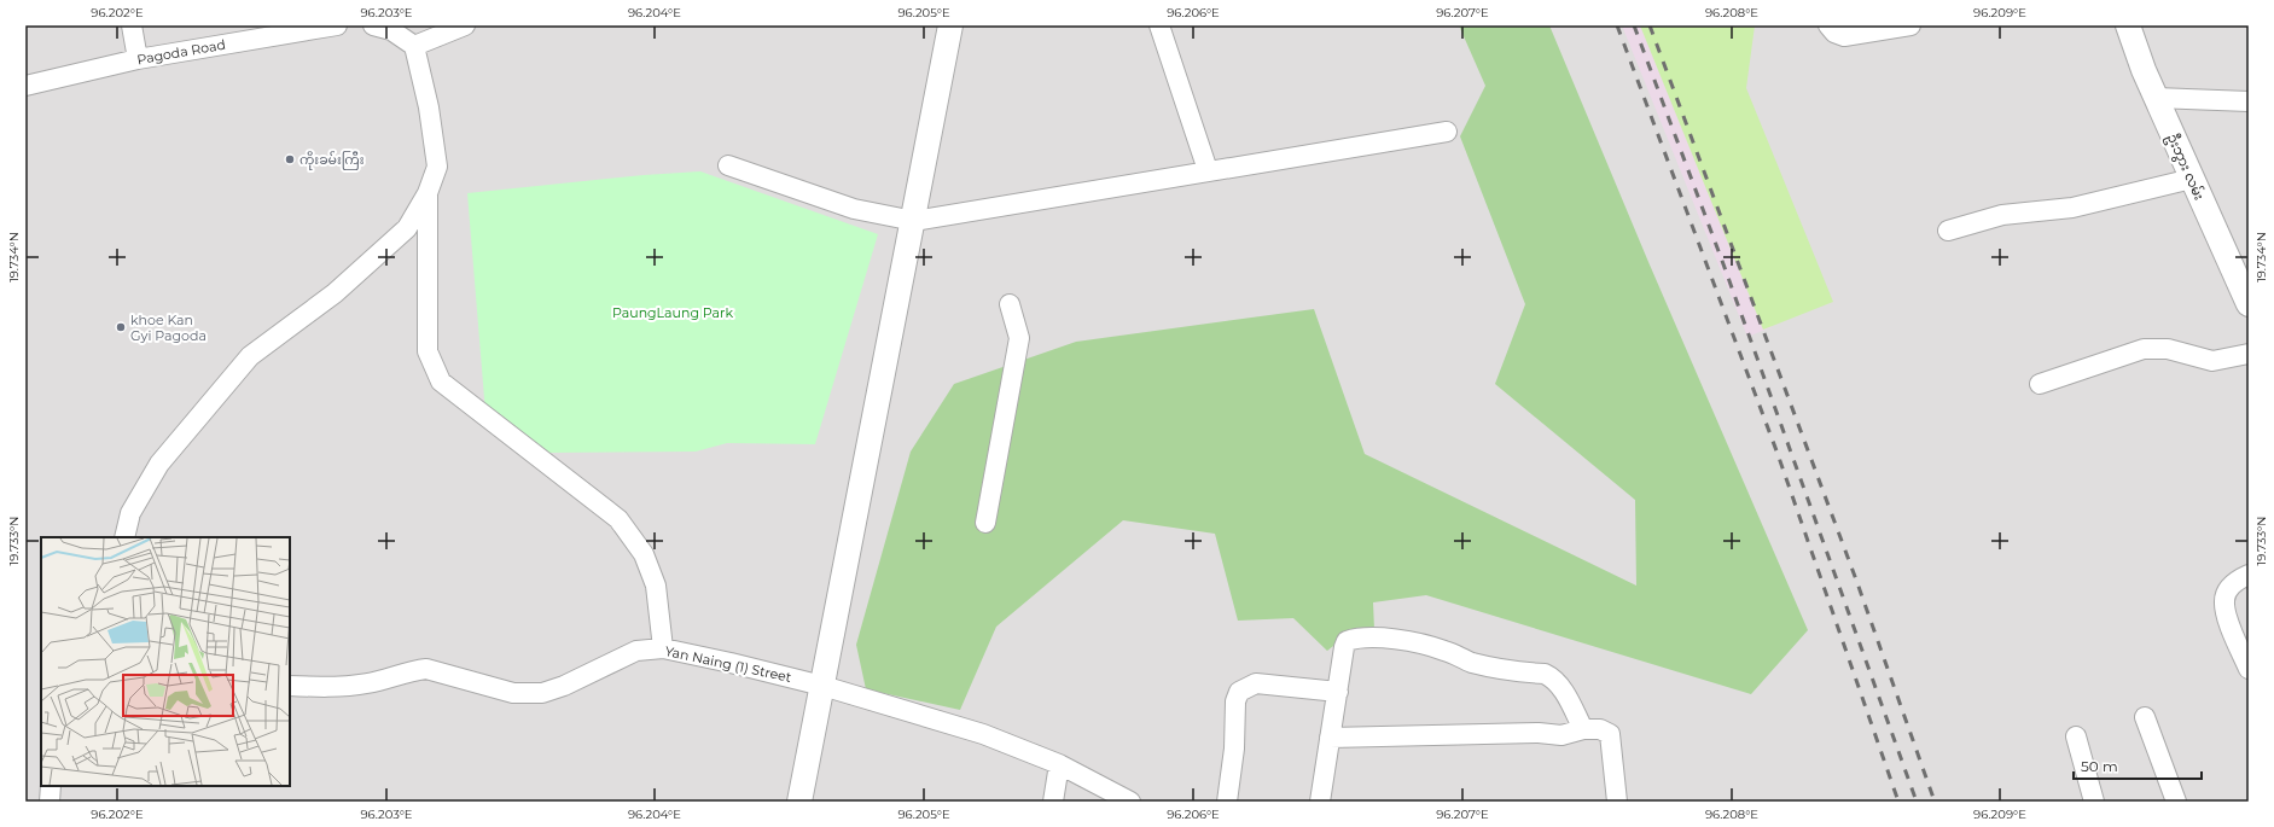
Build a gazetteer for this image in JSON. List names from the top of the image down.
{
  "streets": {
    "street": ["Pagoda Road", "ဦးဘွား လမ်း", "Yan Naing (1) Street"]
  },
  "parks": ["PaungLaung Park"],
  "places": ["ကိုးခမ်းကြီး", "khoe Kan Gyi Pagoda"],
  "scale_bar": "50 m",
  "coordinates": [
    "96.202°E",
    "96.203°E",
    "96.204°E",
    "96.205°E",
    "96.206°E",
    "96.207°E",
    "96.208°E",
    "96.209°E",
    "19.734°N",
    "19.733°N"
  ]
}
